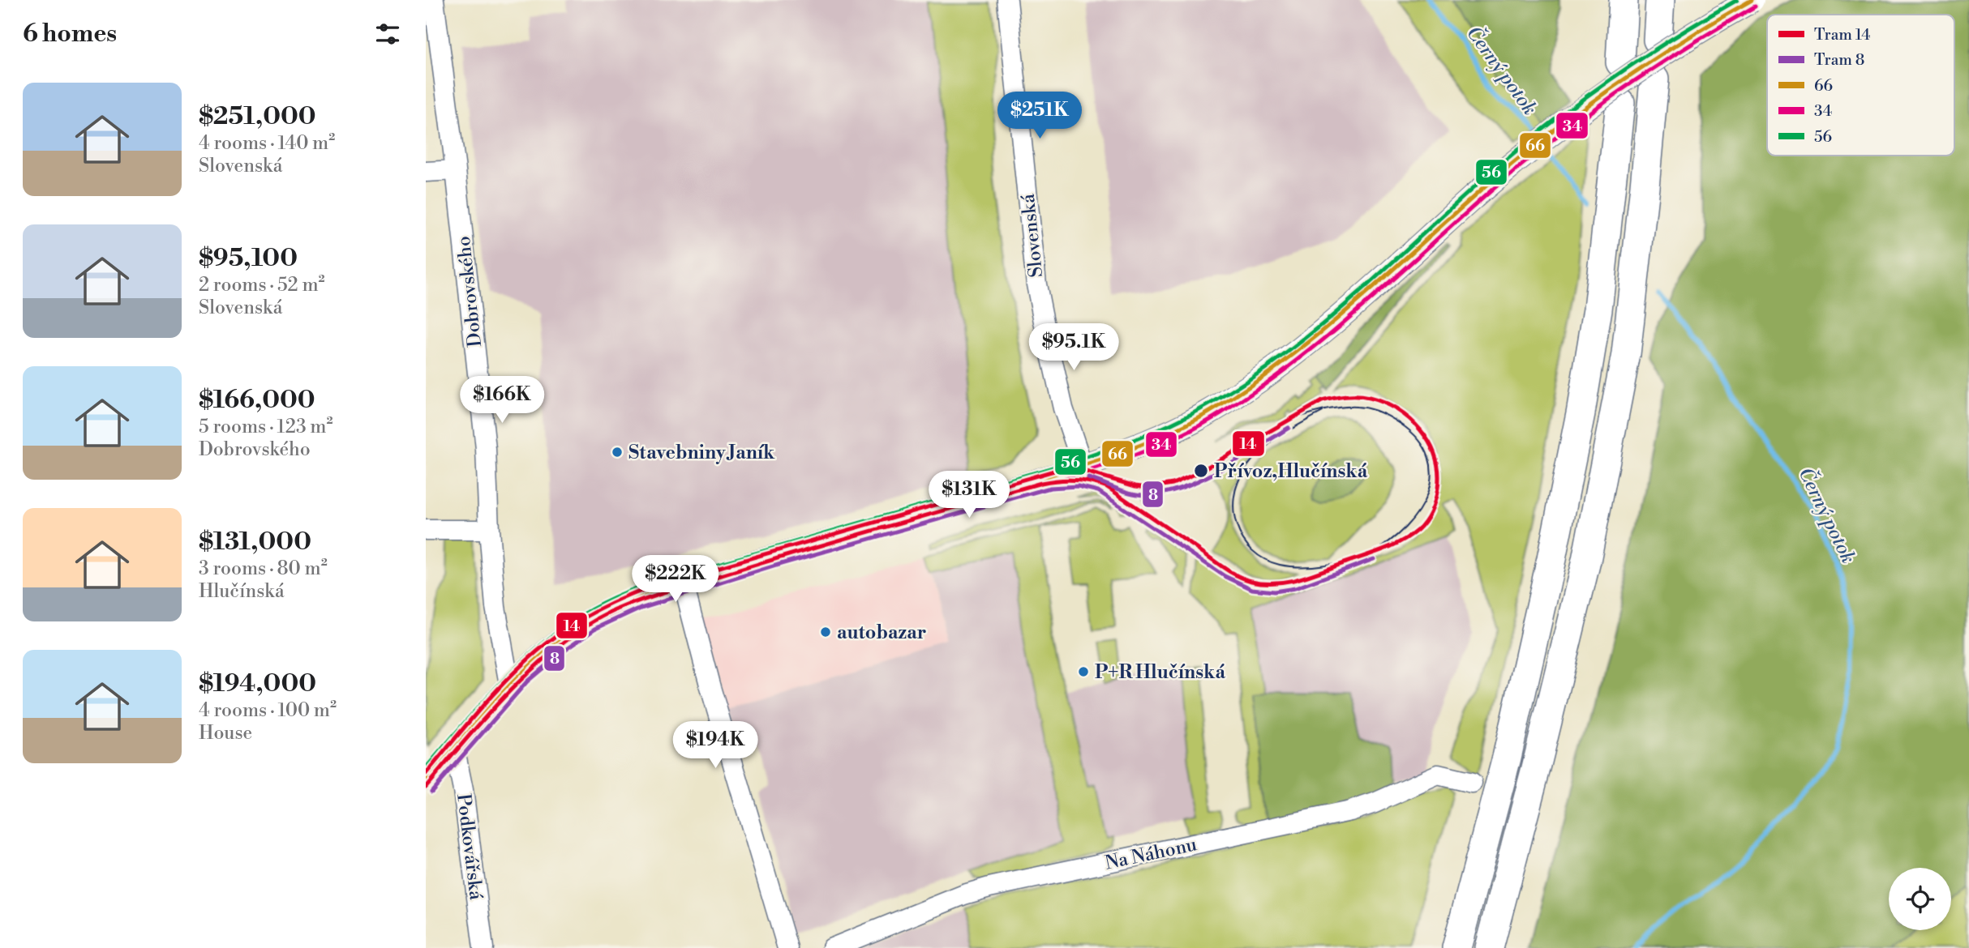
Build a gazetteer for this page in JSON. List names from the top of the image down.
{
  "streets": {
    "street": [
      "Slovenská",
      "Dobrovského",
      "Podkovářská",
      "Na Náhonu"
    ]
  },
  "water": ["Černý potok"],
  "places": [
    "Stavebniny Janík",
    "Přívoz,Hlučínská",
    "autobazar",
    "P+R Hlučínská"
  ],
  "lines": [
    "transit line 66",
    "transit line 56",
    "transit line 34",
    "tram line 14",
    "tram line 8"
  ],
  "legend": [
    "Tram 14",
    "Tram 8",
    "66",
    "34",
    "56"
  ],
  "page": {
    "heading": "6 homes",
    "list": [
      {
        "name": "$251,000",
        "note": "4 rooms · 140 m² · Slovenská"
      },
      {
        "name": "$95,100",
        "note": "2 rooms · 52 m² · Slovenská"
      },
      {
        "name": "$166,000",
        "note": "5 rooms · 123 m² · Dobrovského"
      },
      {
        "name": "$131,000",
        "note": "3 rooms · 80 m² · Hlučínská"
      },
      {
        "name": "$194,000",
        "note": "4 rooms · 100 m² · House"
      }
    ],
    "price": [
      "$251K",
      "$95.1K",
      "$166K",
      "$131K",
      "$222K",
      "$194K"
    ]
  }
}
